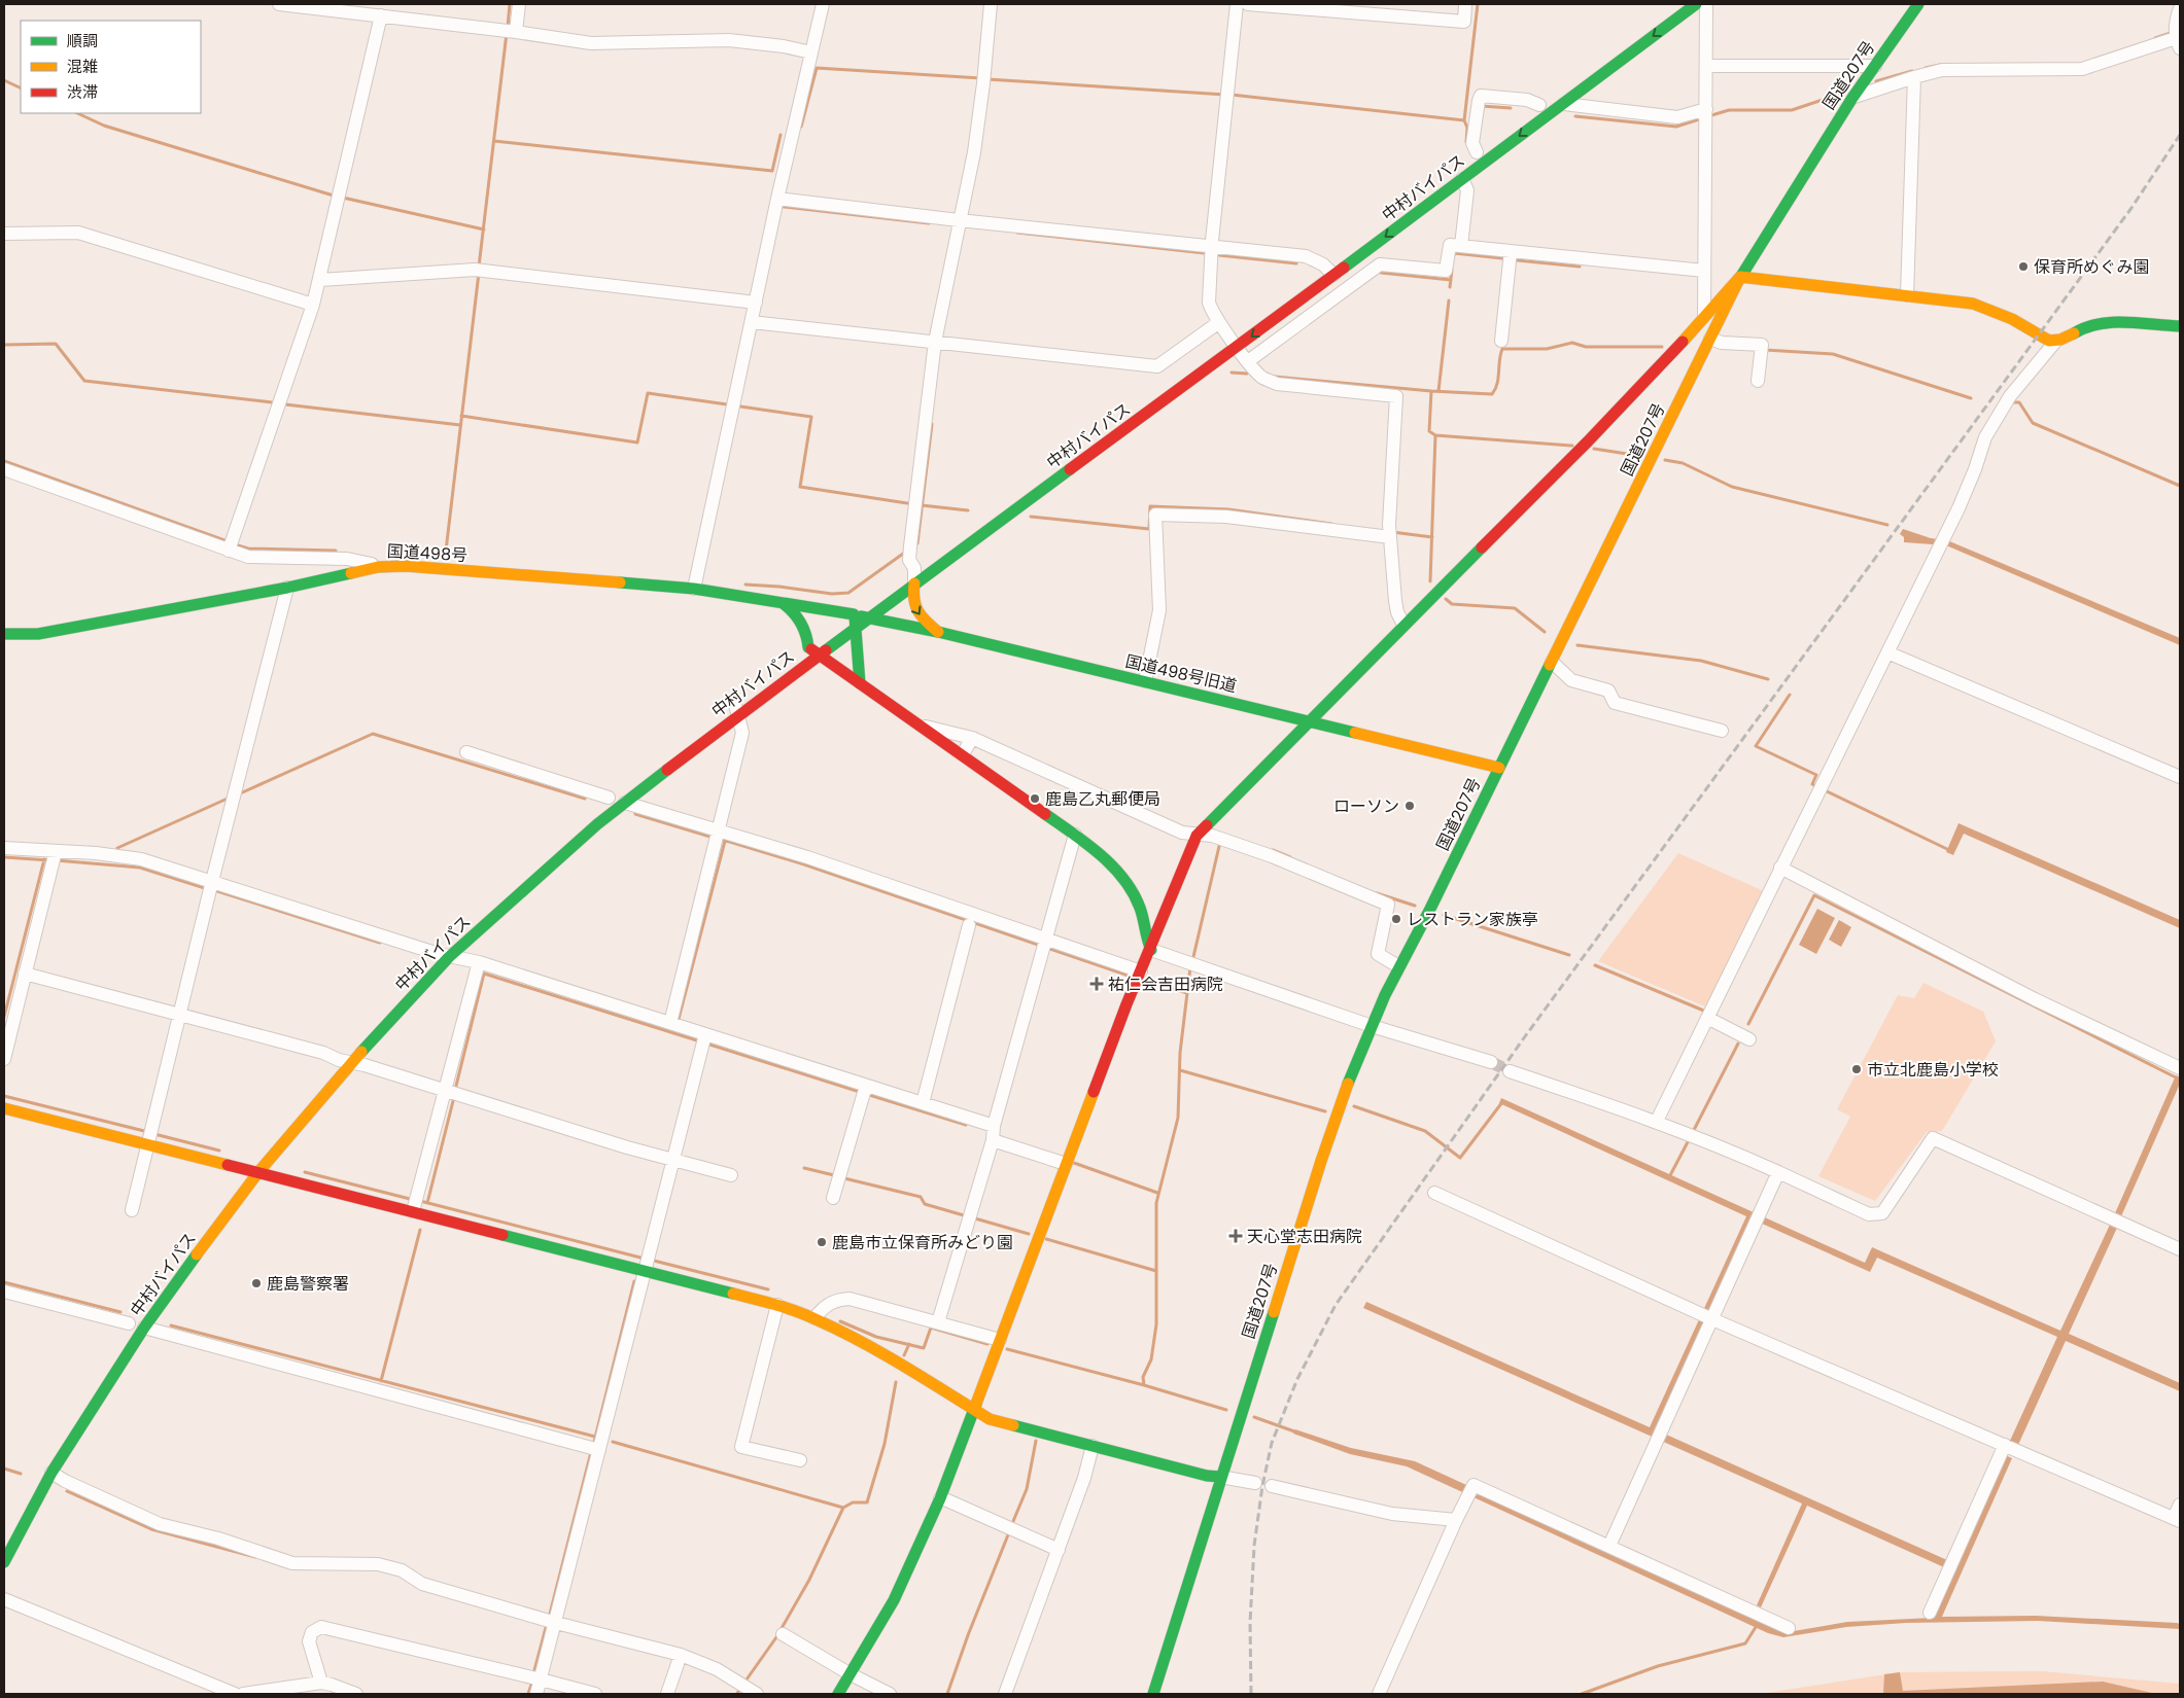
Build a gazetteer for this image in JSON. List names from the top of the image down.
{
  "streets": {
    "main road": [
      "国道207号",
      "中村バイパス",
      "国道498号",
      "国道498号旧道"
    ]
  },
  "crossings": [
    ["国道207号", "国道498号旧道"],
    ["中村バイパス", "国道498号旧道"],
    ["国道498号", "国道498号旧道"]
  ],
  "places": {
    "other": [
      "保育所めぐみ園",
      "鹿島乙丸郵便局",
      "ローソン",
      "レストラン家族亭",
      "市立北鹿島小学校",
      "鹿島市立保育所みどり園",
      "鹿島警察署"
    ],
    "health": ["祐仁会吉田病院", "天心堂志田病院"]
  },
  "legend": ["順調", "混雑", "渋滞"]
}
